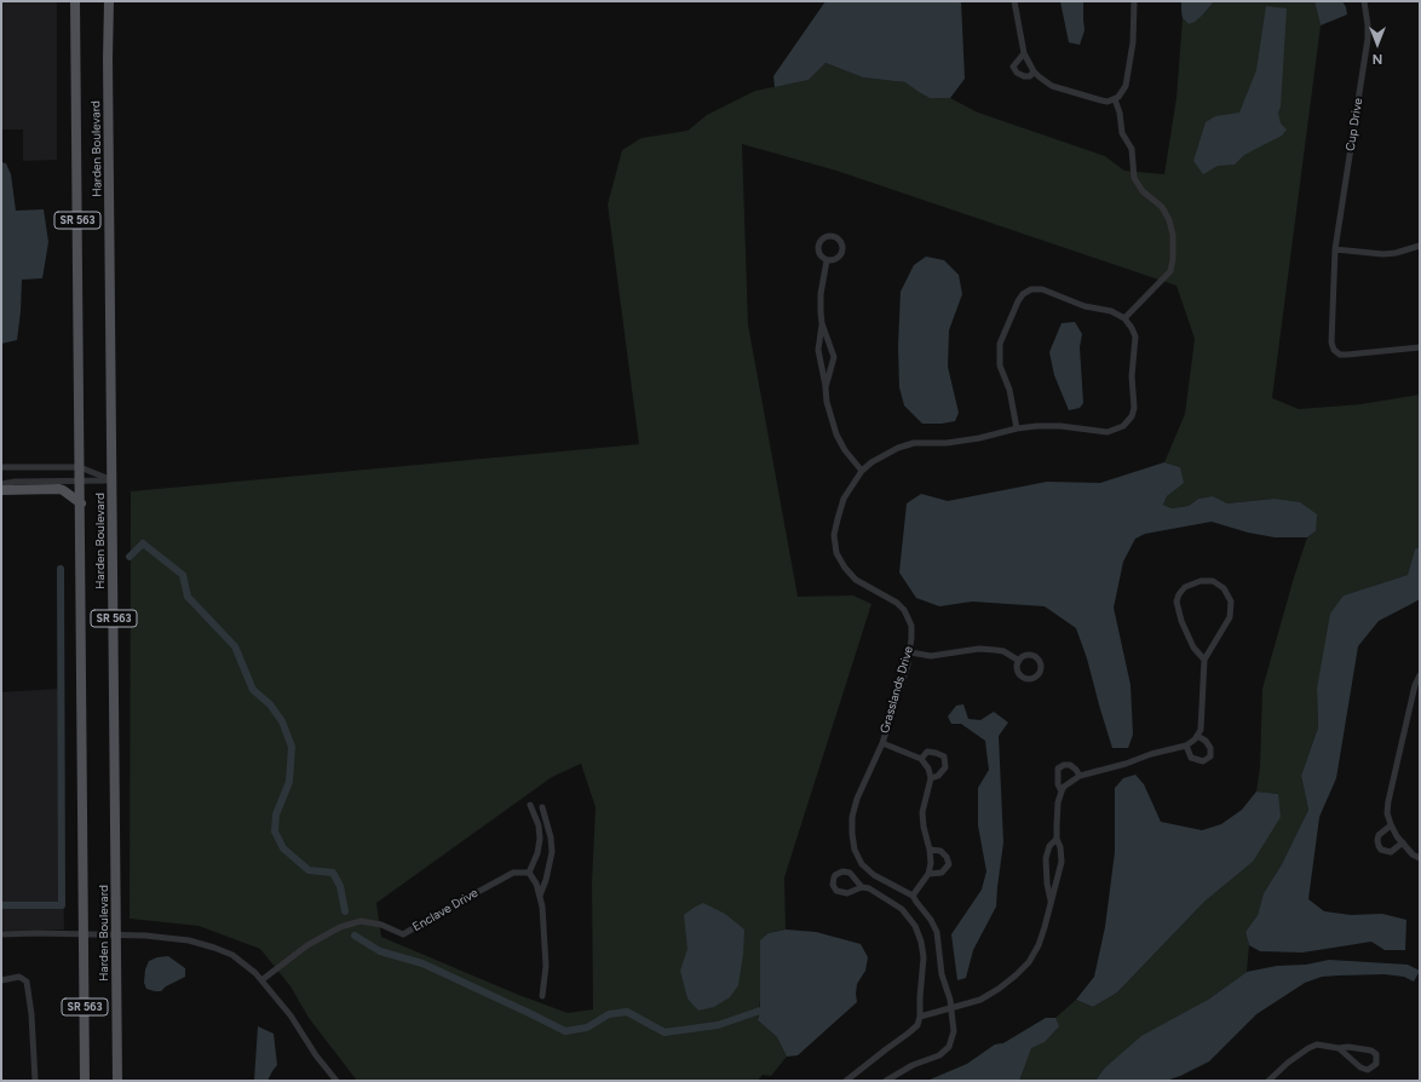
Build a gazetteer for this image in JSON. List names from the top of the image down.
{
  "streets": {
    "main road": ["Harden Boulevard", "SR 563"],
    "street": ["Cup Drive", "Grasslands Drive", "Enclave Drive"]
  },
  "north": "bottom"
}
